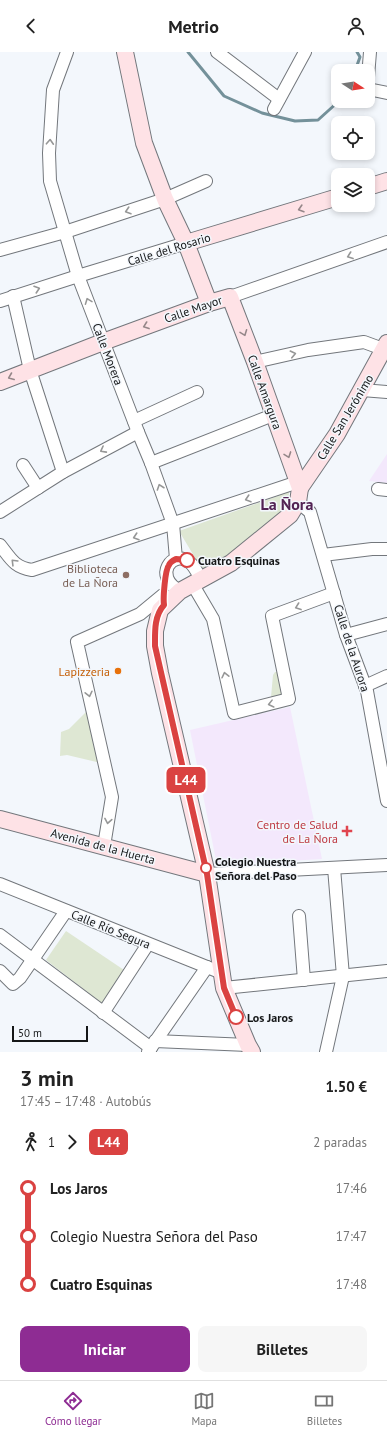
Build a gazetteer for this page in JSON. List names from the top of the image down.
{
  "streets": {
    "street": [
      "Calle del Rosario",
      "Calle Mayor",
      "Calle Morera",
      "Calle Amargura",
      "Calle San Jerónimo",
      "Calle de la Aurora",
      "Avenida de la Huerta",
      "Calle Río Segura"
    ]
  },
  "crossings": [
    ["Calle del Rosario", "Calle Morera"],
    ["Calle Mayor", "Calle Morera"],
    ["Calle Mayor", "Calle Amargura"],
    ["Calle Morera", "Calle San Jerónimo"],
    ["Calle Amargura", "Calle San Jerónimo"],
    ["Calle Amargura", "Calle de la Aurora"],
    ["Calle San Jerónimo", "Calle de la Aurora"]
  ],
  "one_way": ["Calle Amargura"],
  "districts": ["La Ñora"],
  "places": {
    "other": [
      "Cuatro Esquinas",
      "Biblioteca de La Ñora",
      "Lapizzeria",
      "Colegio Nuestra Señora del Paso",
      "Los Jaros"
    ],
    "health": ["Centro de Salud de La Ñora"]
  },
  "lines": ["bus line L44"],
  "scale_bar": "50 m",
  "north": "right",
  "page": {
    "header": "Metrio",
    "on_map": "L44",
    "scale": "50 m",
    "heading": ["3 min", "17:45 – 17:48 · Autobús", "1.50 €"],
    "legs": ["1", "L44", "2 paradas"],
    "list": [
      {
        "name": "Los Jaros",
        "value": "17:46"
      },
      {
        "name": "Colegio Nuestra Señora del Paso",
        "value": "17:47"
      },
      {
        "name": "Cuatro Esquinas",
        "value": "17:48"
      }
    ],
    "buttons": ["Iniciar", "Billetes"],
    "tabs": ["Cómo llegar", "Mapa", "Billetes"]
  }
}
